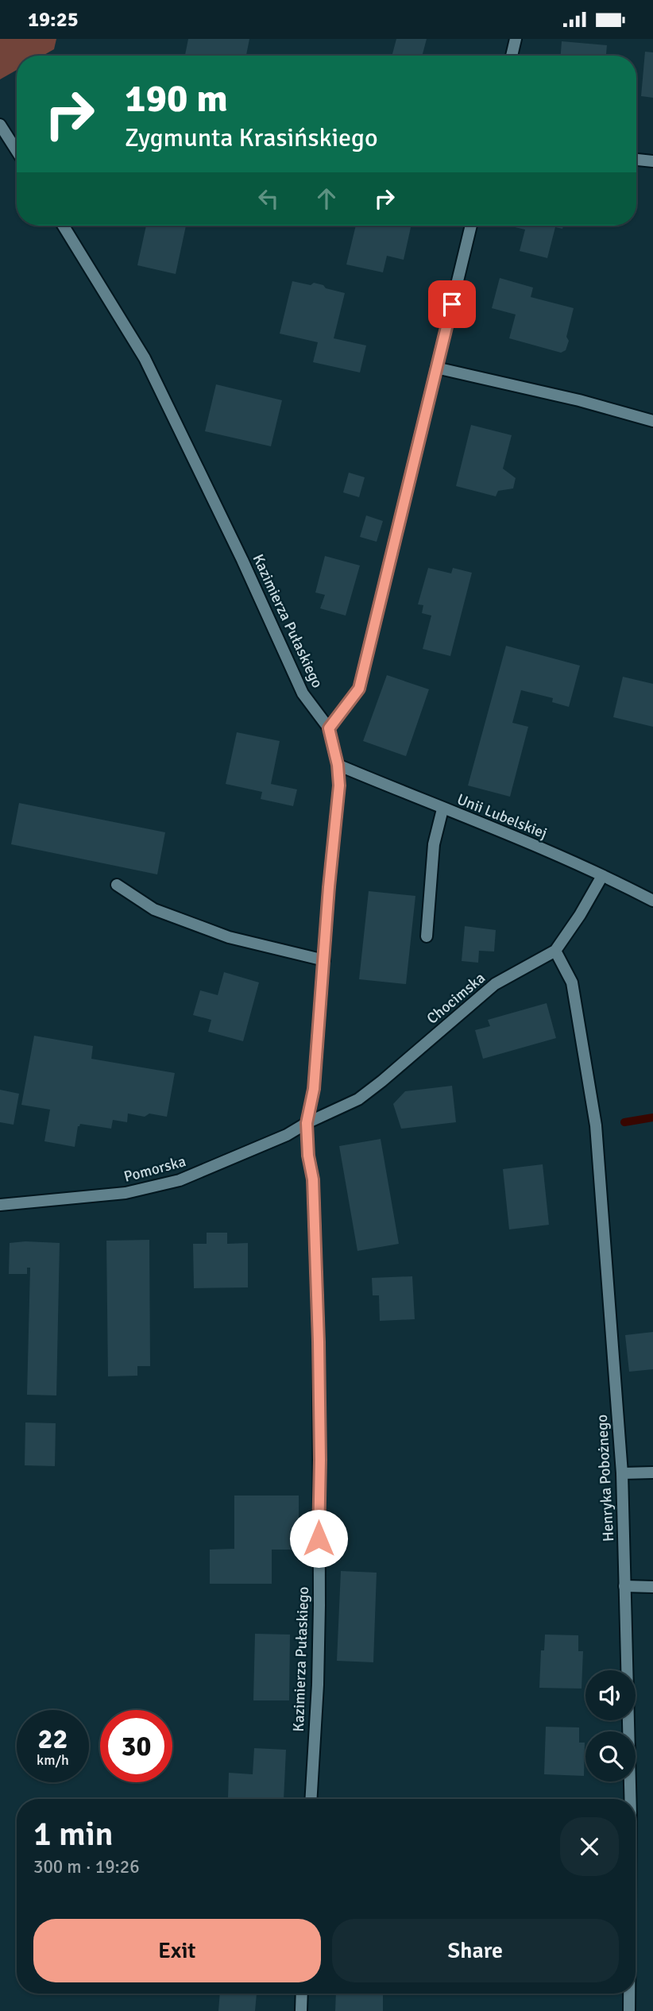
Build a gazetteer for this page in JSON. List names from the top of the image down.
{
  "streets": {
    "street": [
      "Kazimierza Pułaskiego",
      "Unii Lubelskiej",
      "Chocimska",
      "Pomorska",
      "Henryka Pobożnego"
    ]
  },
  "crossings": [
    ["Kazimierza Pułaskiego", "Unii Lubelskiej"],
    ["Kazimierza Pułaskiego", "Chocimska"],
    ["Kazimierza Pułaskiego", "Pomorska"],
    ["Unii Lubelskiej", "Chocimska"],
    ["Chocimska", "Pomorska"],
    ["Chocimska", "Henryka Pobożnego"]
  ],
  "page": {
    "status": "19:25",
    "turn": ["190 m", "Zygmunta Krasińskiego"],
    "speed": "22 km/h",
    "limit": "30",
    "heading": ["1 min", "300 m · 19:26"],
    "buttons": ["Exit", "Share"]
  }
}
